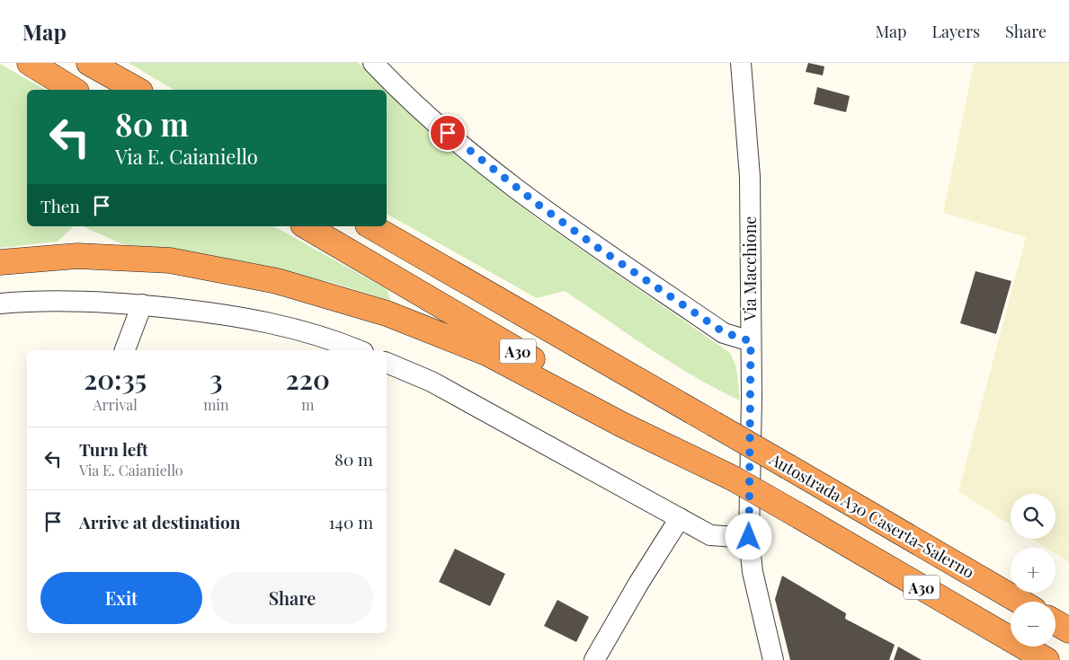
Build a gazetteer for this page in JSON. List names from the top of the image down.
{
  "streets": {
    "highway": ["A30", "Autostrada A30 Caserta-Salerno"],
    "street": ["Via Macchione"]
  },
  "page": {
    "header": "Map",
    "nav": ["Map", "Layers", "Share"],
    "turn": ["80 m", "Via E. Caianiello"],
    "then": "Then",
    "eta": [
      "20:35",
      "Arrival",
      "3",
      "min",
      "220",
      "m"
    ],
    "list": [
      {
        "name": "Turn left",
        "note": "Via E. Caianiello",
        "value": "80 m"
      },
      {
        "name": "Arrive at destination",
        "value": "140 m"
      }
    ],
    "map_buttons": ["+", "−"],
    "buttons": ["Exit", "Share"]
  }
}
